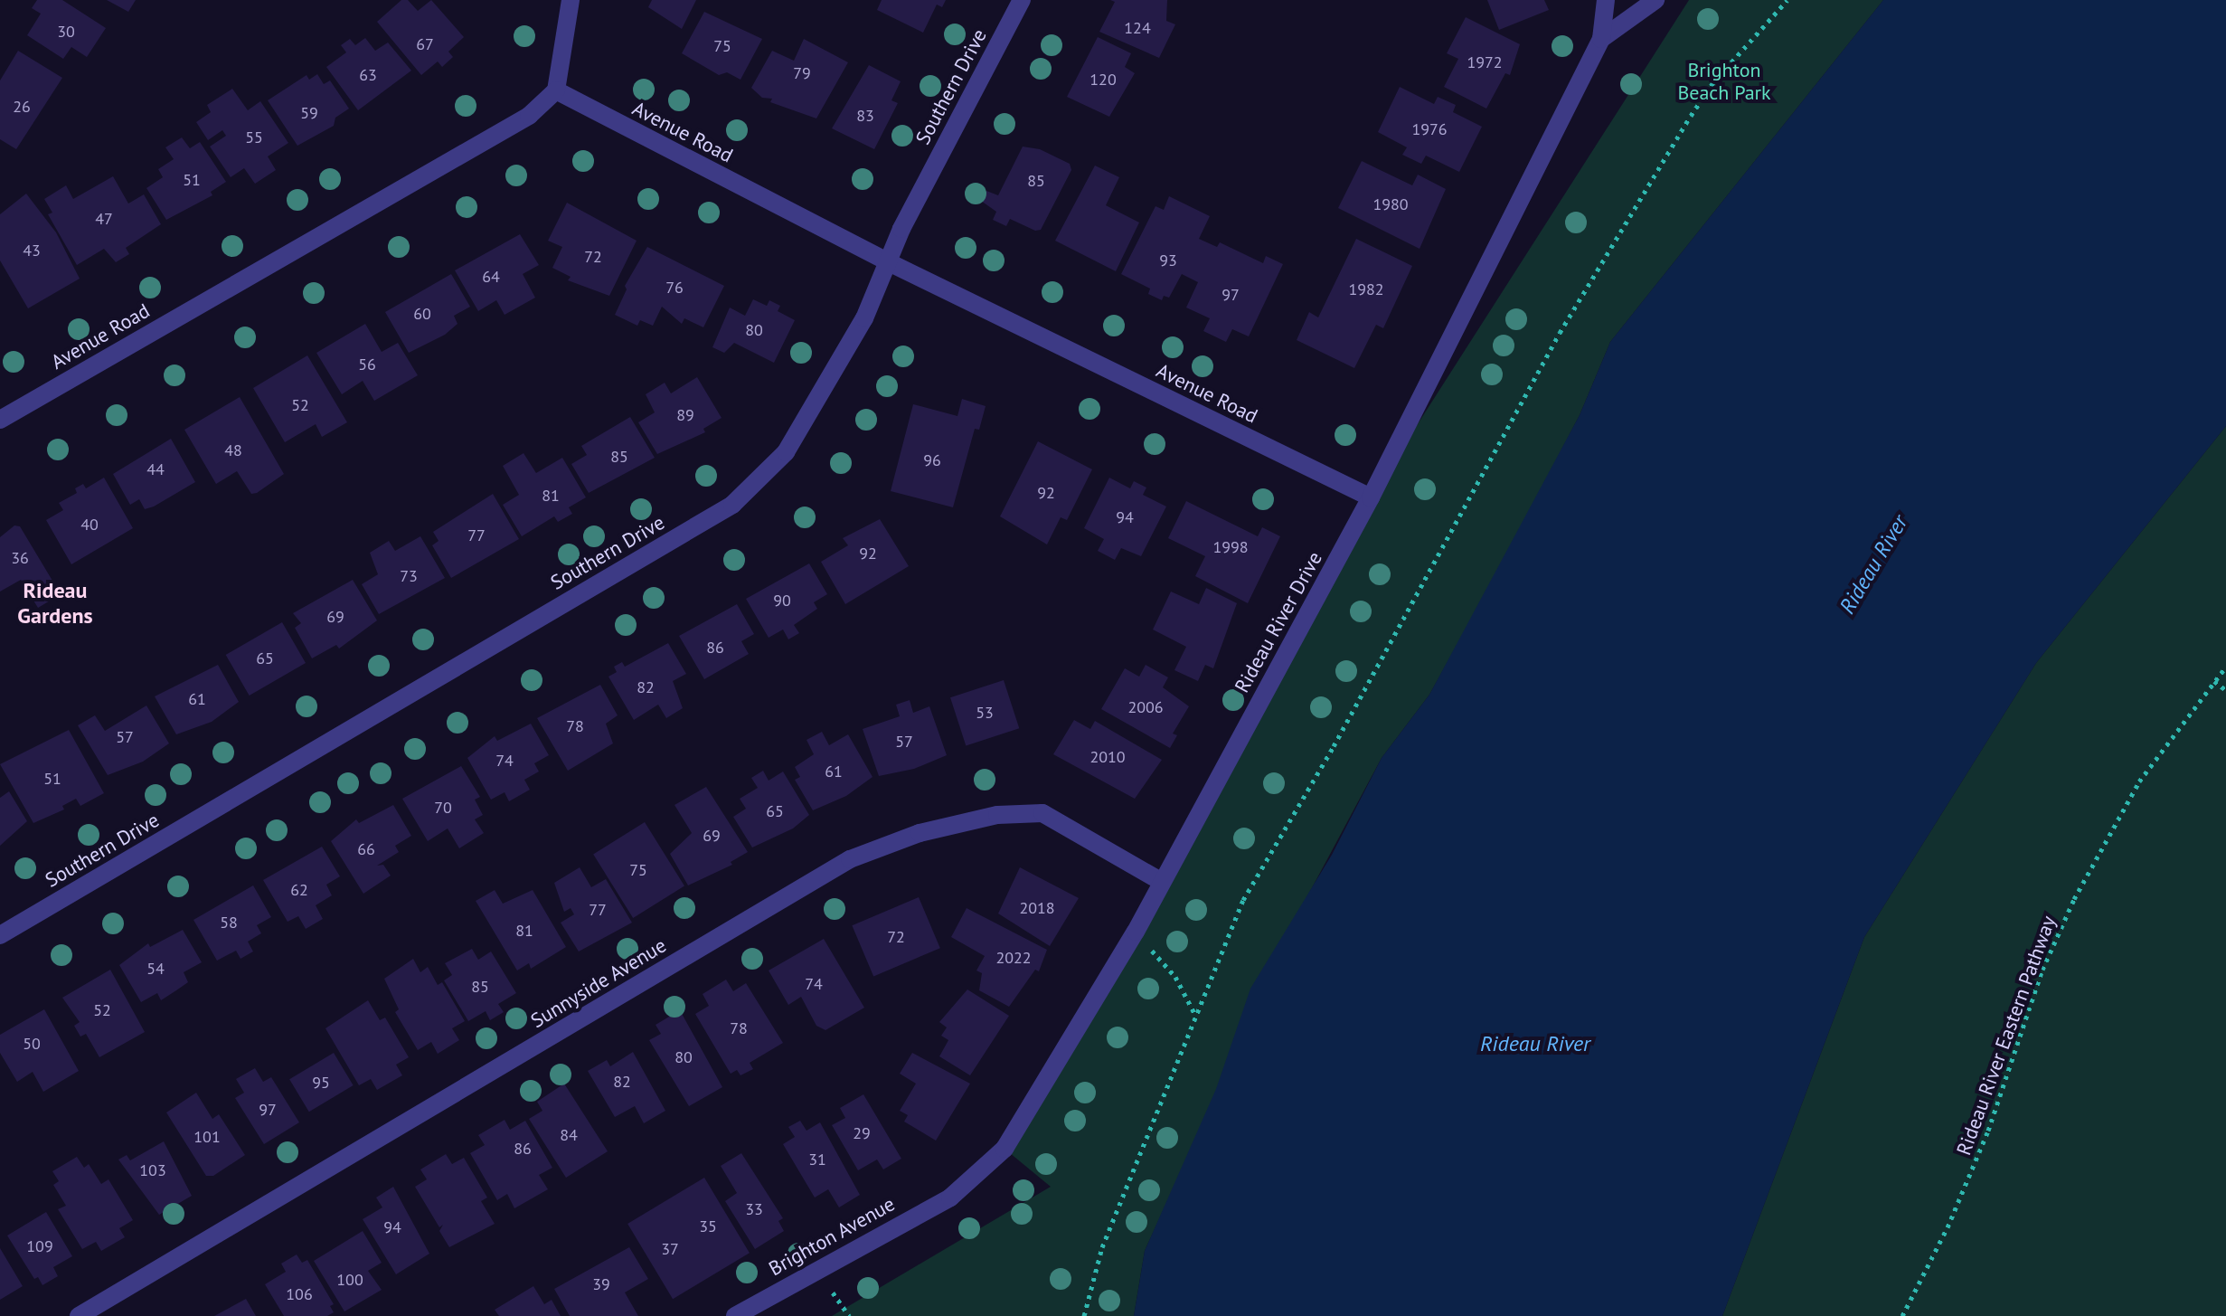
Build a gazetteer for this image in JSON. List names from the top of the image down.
{
  "streets": {
    "street": [
      "Southern Drive",
      "Avenue Road",
      "Rideau River Drive",
      "Sunnyside Avenue",
      "Brighton Avenue"
    ],
    "path": ["Rideau River Eastern Pathway"]
  },
  "crossings": [
    ["Southern Drive", "Avenue Road"],
    ["Avenue Road", "Rideau River Drive"],
    ["Rideau River Drive", "Sunnyside Avenue"],
    ["Rideau River Drive", "Brighton Avenue"]
  ],
  "districts": ["Rideau Gardens"],
  "water": ["Rideau River"],
  "parks": ["Brighton Beach Park"],
  "house_numbers": [
    "124",
    "30",
    "67",
    "75",
    "1972",
    "79",
    "63",
    "120",
    "26",
    "59",
    "83",
    "1976",
    "55",
    "51",
    "85",
    "1980",
    "47",
    "43",
    "72",
    "93",
    "64",
    "76",
    "1982",
    "97",
    "60",
    "80",
    "56",
    "52",
    "89",
    "48",
    "85",
    "96",
    "44",
    "92",
    "81",
    "94",
    "40",
    "77",
    "1998",
    "92",
    "36",
    "73",
    "90",
    "69",
    "86",
    "65",
    "82",
    "61",
    "2006",
    "53",
    "78",
    "57",
    "57",
    "2010",
    "74",
    "61",
    "51",
    "70",
    "65",
    "69",
    "66",
    "75",
    "62",
    "2018",
    "77",
    "58",
    "81",
    "72",
    "2022",
    "54",
    "74",
    "85",
    "52",
    "78",
    "50",
    "80",
    "82",
    "95",
    "97",
    "29",
    "84",
    "101",
    "86",
    "31",
    "103",
    "33",
    "35",
    "94",
    "109",
    "37",
    "100",
    "39",
    "106"
  ]
}
